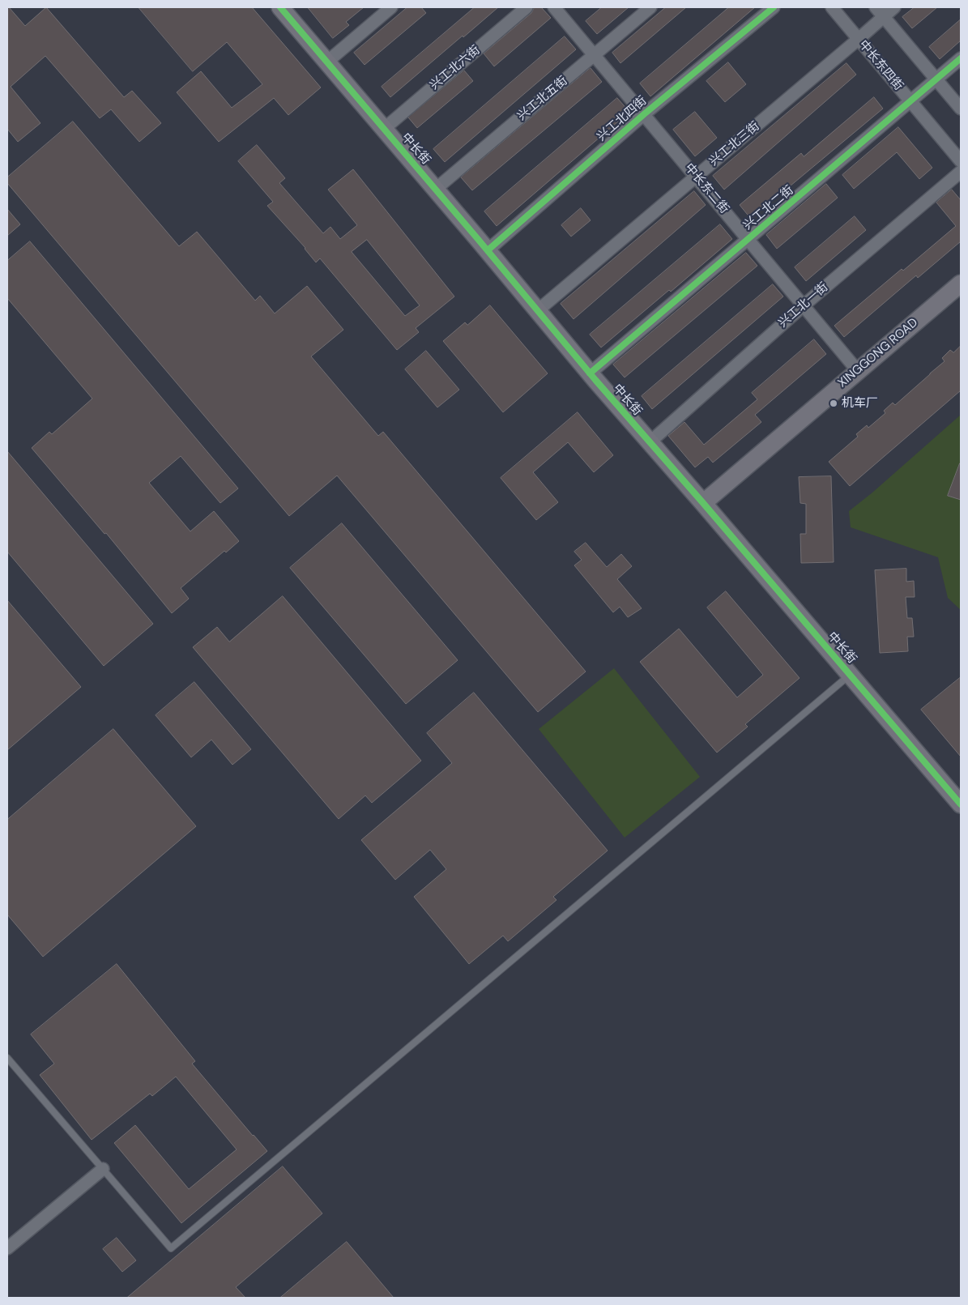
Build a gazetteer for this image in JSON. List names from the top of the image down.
{
  "streets": {
    "street": [
      "中长东四街",
      "兴工北六街",
      "兴工北五街",
      "兴工北四街",
      "兴工北三街",
      "中长街",
      "中长东二街",
      "兴工北二街",
      "兴工北一街",
      "XINGGONG ROAD"
    ]
  },
  "crossings": [
    ["中长东四街", "兴工北三街"],
    ["中长东四街", "兴工北二街"],
    ["兴工北六街", "中长街"],
    ["兴工北五街", "中长街"],
    ["兴工北五街", "中长东二街"],
    ["兴工北四街", "中长街"],
    ["兴工北四街", "中长东二街"],
    ["兴工北三街", "中长街"],
    ["兴工北三街", "中长东二街"],
    ["中长街", "兴工北二街"],
    ["中长街", "兴工北一街"],
    ["中长街", "XINGGONG ROAD"],
    ["中长东二街", "兴工北二街"],
    ["中长东二街", "兴工北一街"],
    ["中长东二街", "XINGGONG ROAD"]
  ],
  "places": ["机车厂"]
}
